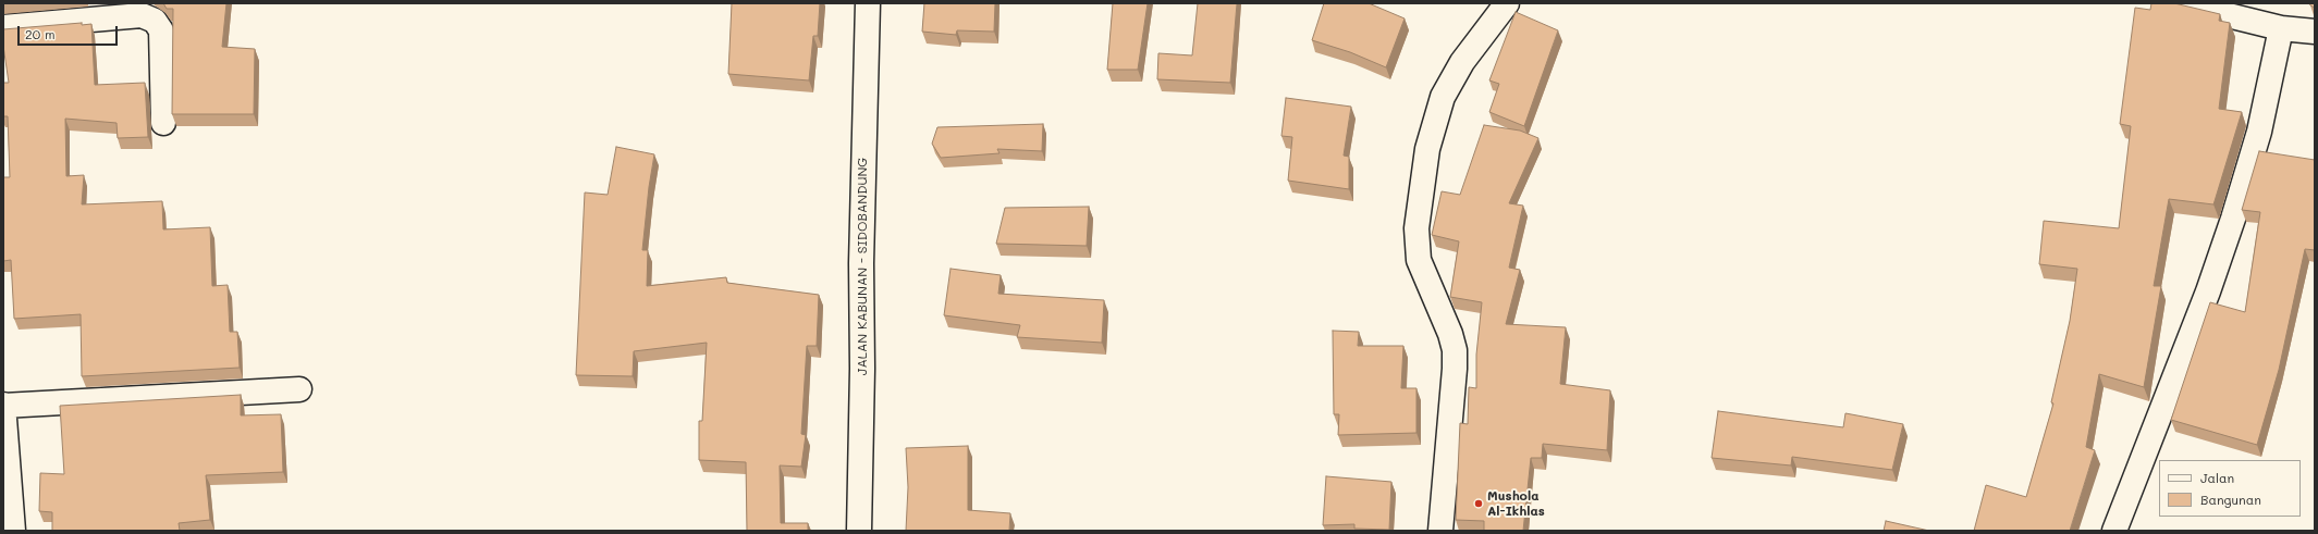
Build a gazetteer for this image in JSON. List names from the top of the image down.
{
  "streets": {
    "street": ["JALAN KABUNAN - SIDOBANDUNG"]
  },
  "places": ["Mushola Al-Ikhlas"],
  "legend": ["Jalan", "Bangunan"],
  "scale_bar": "20 m"
}
